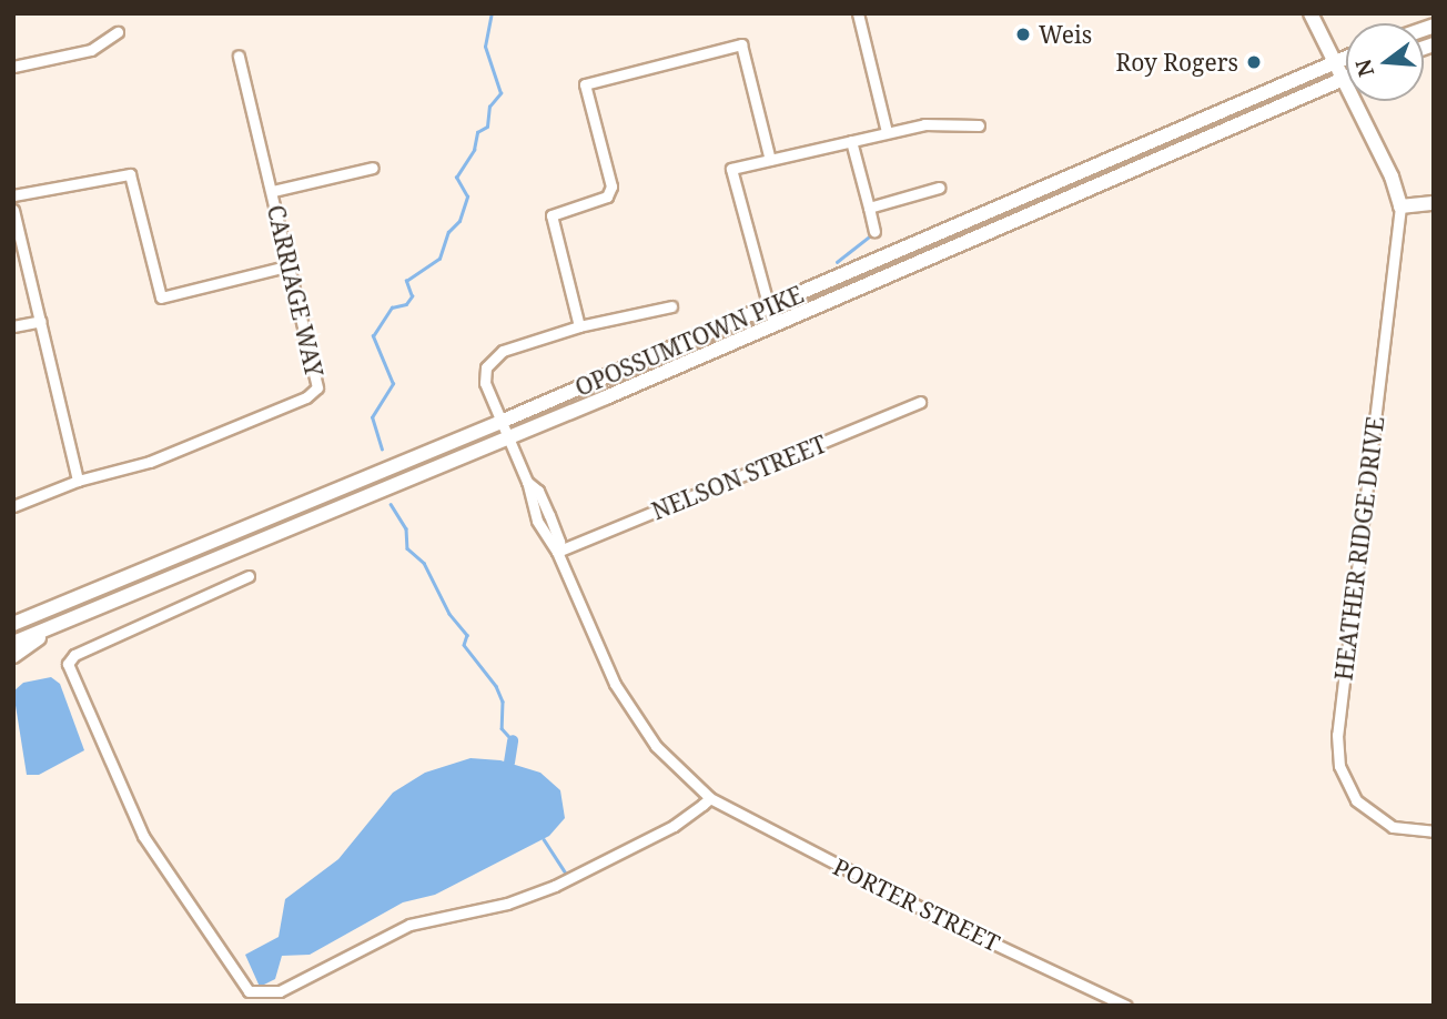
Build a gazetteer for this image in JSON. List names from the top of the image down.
{
  "streets": {
    "main road": ["OPOSSUMTOWN PIKE"],
    "street": [
      "CARRIAGE WAY",
      "NELSON STREET",
      "HEATHER RIDGE DRIVE",
      "PORTER STREET"
    ]
  },
  "crossings": [
    ["OPOSSUMTOWN PIKE", "PORTER STREET"],
    ["NELSON STREET", "PORTER STREET"]
  ],
  "places": ["Weis", "Roy Rogers"],
  "north": "left"
}
